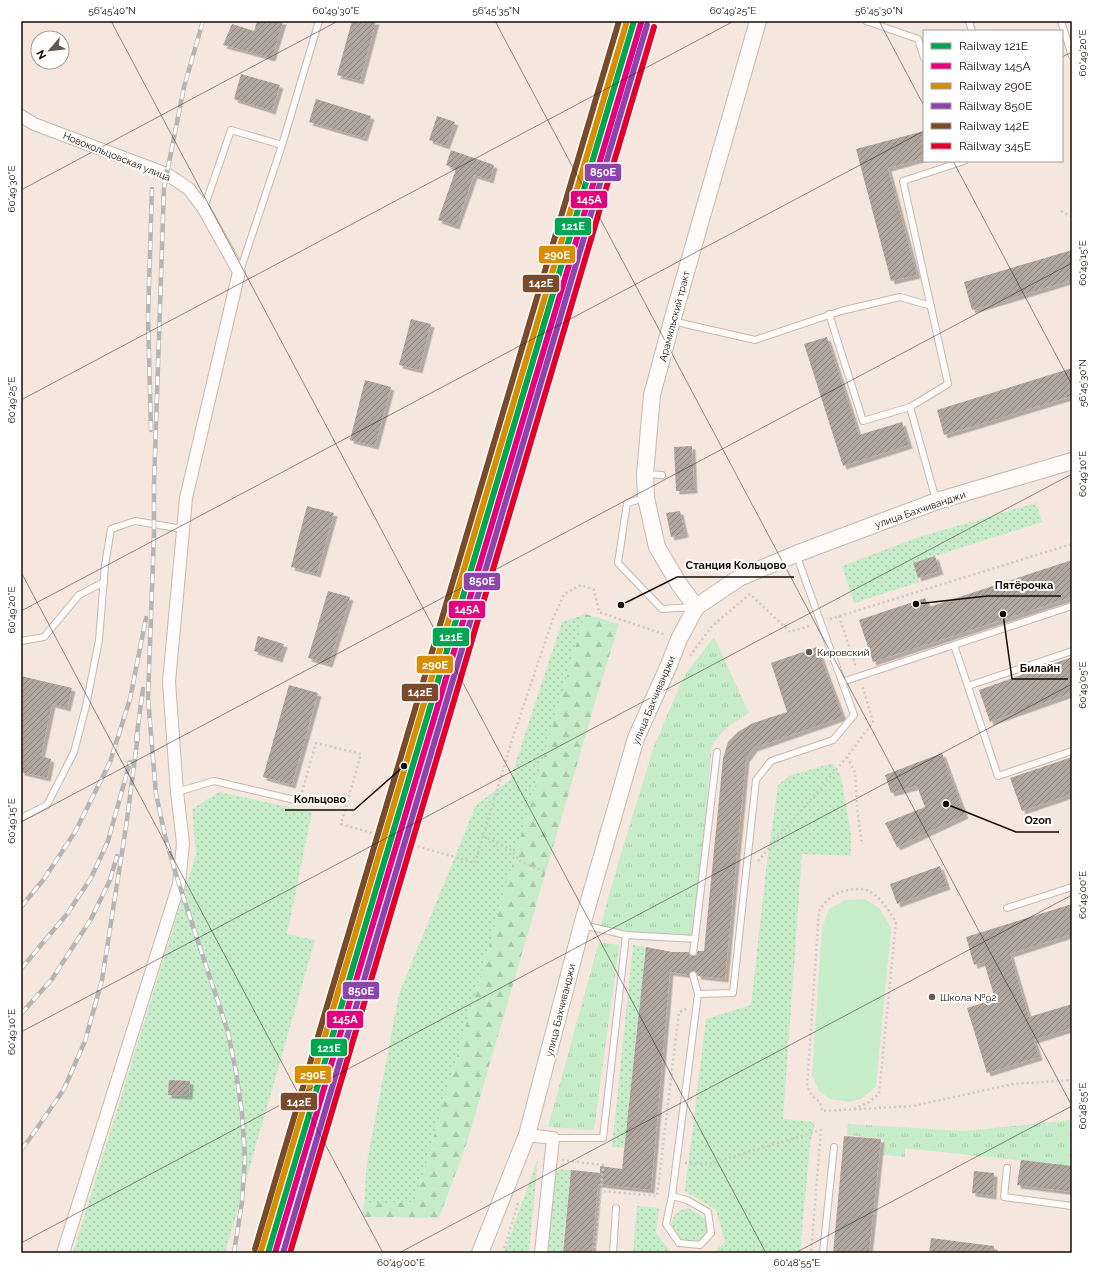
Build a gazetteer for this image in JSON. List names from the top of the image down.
{
  "streets": {
    "main road": ["Арамильский тракт", "улица Бахчиванджи"],
    "street": ["Новокольцовская улица"]
  },
  "crossings": [
    ["Арамильский тракт", "улица Бахчиванджи"]
  ],
  "places": [
    "Пятёрочка",
    "Станция Кольцово",
    "Билайн",
    "Кировский",
    "Кольцово",
    "Ozon",
    "Школа №92"
  ],
  "lines": [
    "rail line 121Е",
    "rail line 290Е",
    "rail line 142Е",
    "rail line 145А",
    "rail line 850Е",
    "rail line 345Е"
  ],
  "legend": [
    "Railway 121Е",
    "Railway 145А",
    "Railway 290Е",
    "Railway 850Е",
    "Railway 142Е",
    "Railway 345Е"
  ],
  "north": "bottom left",
  "coordinates": [
    "56°45'40\"N",
    "60°49'30\"E",
    "56°45'35\"N",
    "60°49'25\"E",
    "56°45'30\"N",
    "60°49'20\"E",
    "60°49'15\"E",
    "60°49'10\"E",
    "60°49'05\"E",
    "60°49'00\"E",
    "60°48'55\"E"
  ]
}
